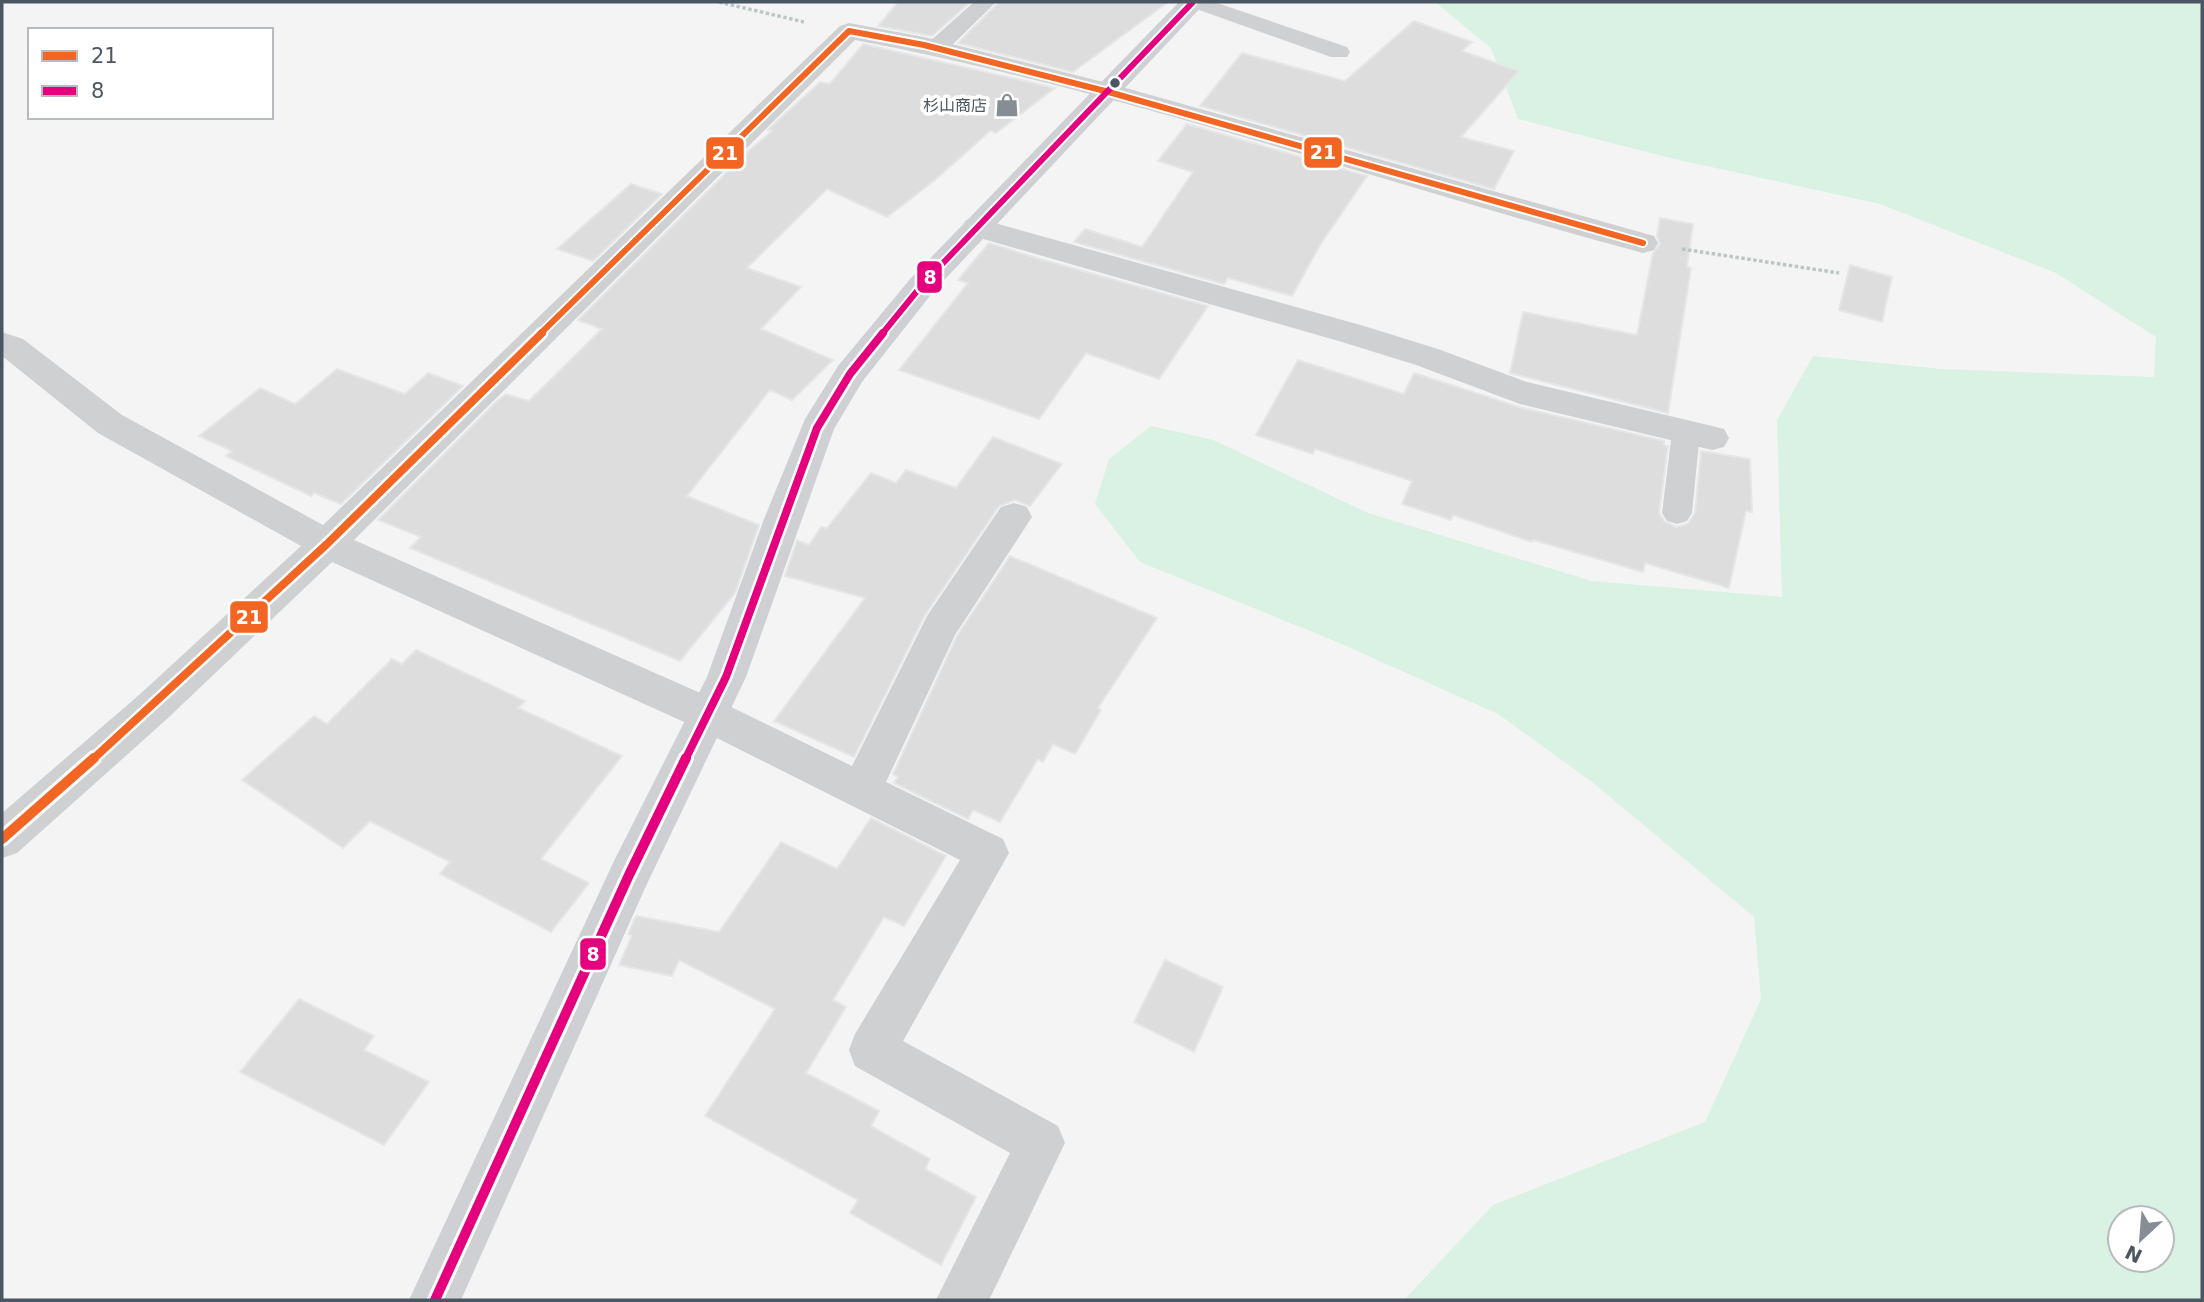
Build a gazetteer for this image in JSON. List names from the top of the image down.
{
  "places": {
    "shop": ["杉山商店"]
  },
  "lines": ["transit line 8", "transit line 21"],
  "legend": ["21", "8"],
  "north": "bottom left"
}
